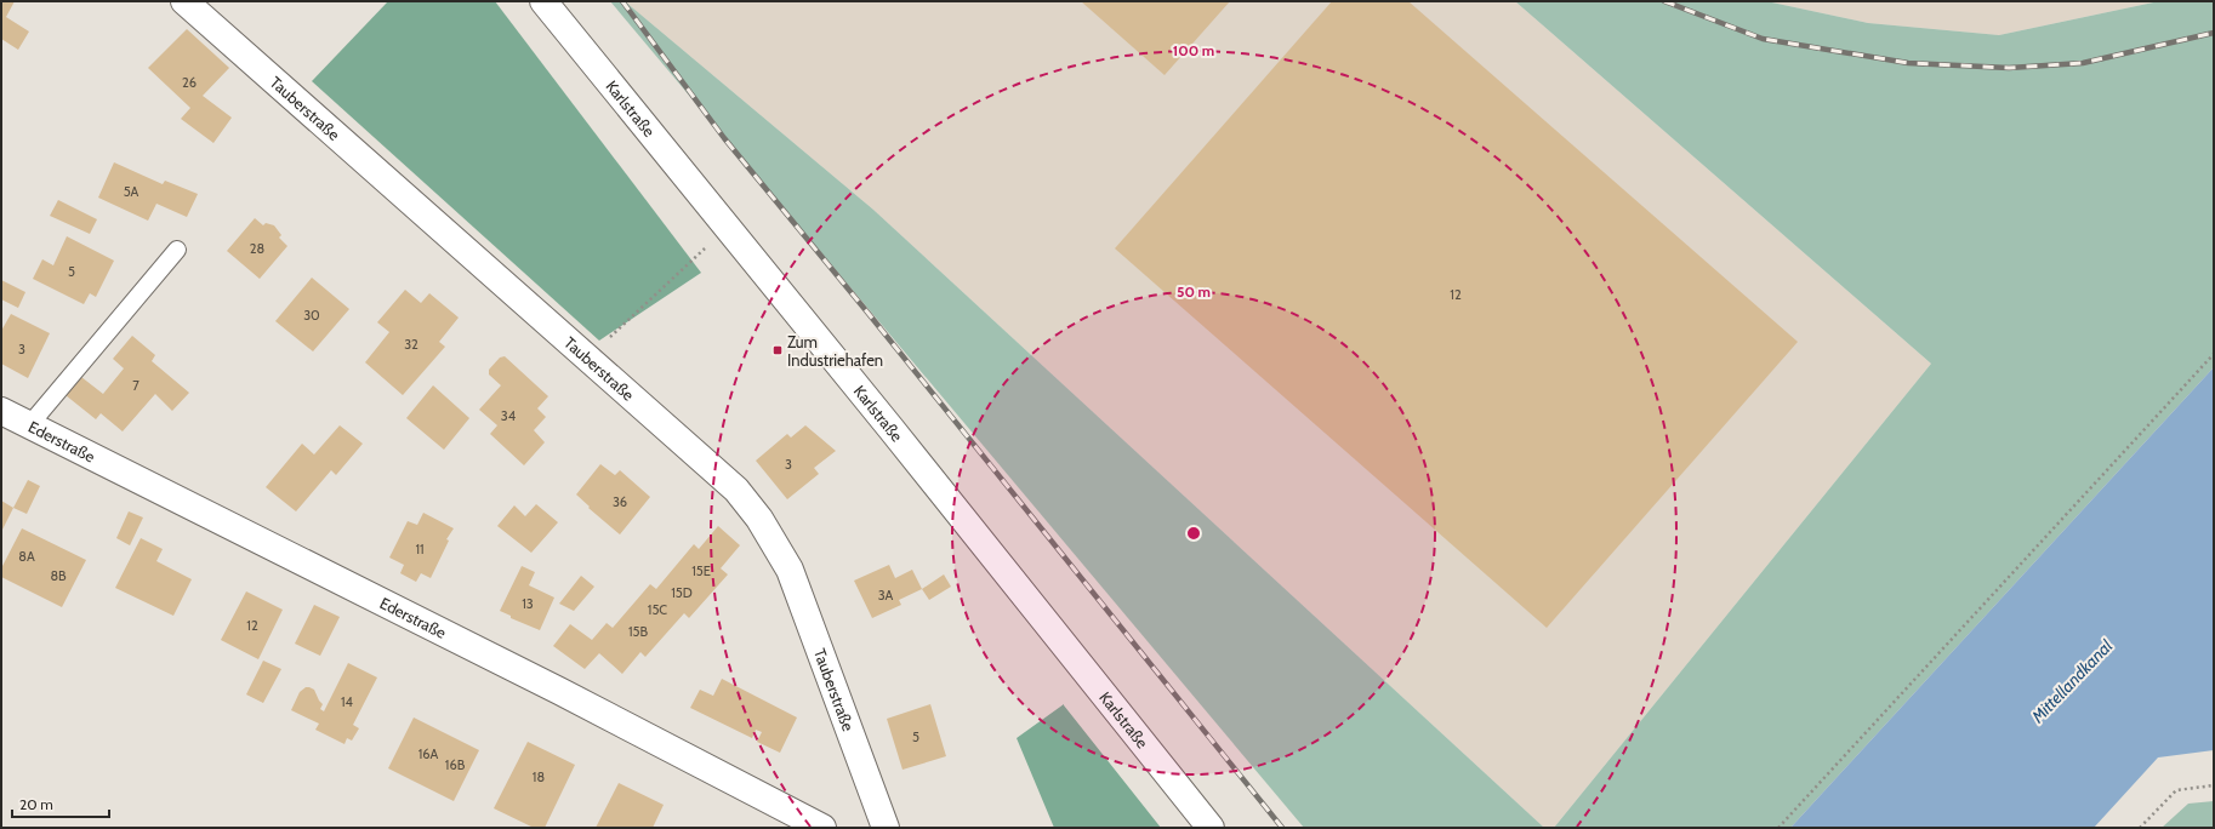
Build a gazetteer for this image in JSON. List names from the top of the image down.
{
  "streets": {
    "street": ["Tauberstraße", "Karlstraße", "Ederstraße"]
  },
  "water": ["Mittellandkanal"],
  "places": {
    "transit": ["Zum Industriehafen"]
  },
  "house_numbers": [
    "26",
    "5A",
    "28",
    "5",
    "12",
    "30",
    "32",
    "3",
    "7",
    "34",
    "3",
    "36",
    "11",
    "8A",
    "15E",
    "8B",
    "15D",
    "3A",
    "13",
    "15C",
    "12",
    "15B",
    "14",
    "5",
    "16A",
    "16B",
    "18"
  ],
  "scale_bar": "20 m",
  "rings": ["100 m", "50 m"]
}
